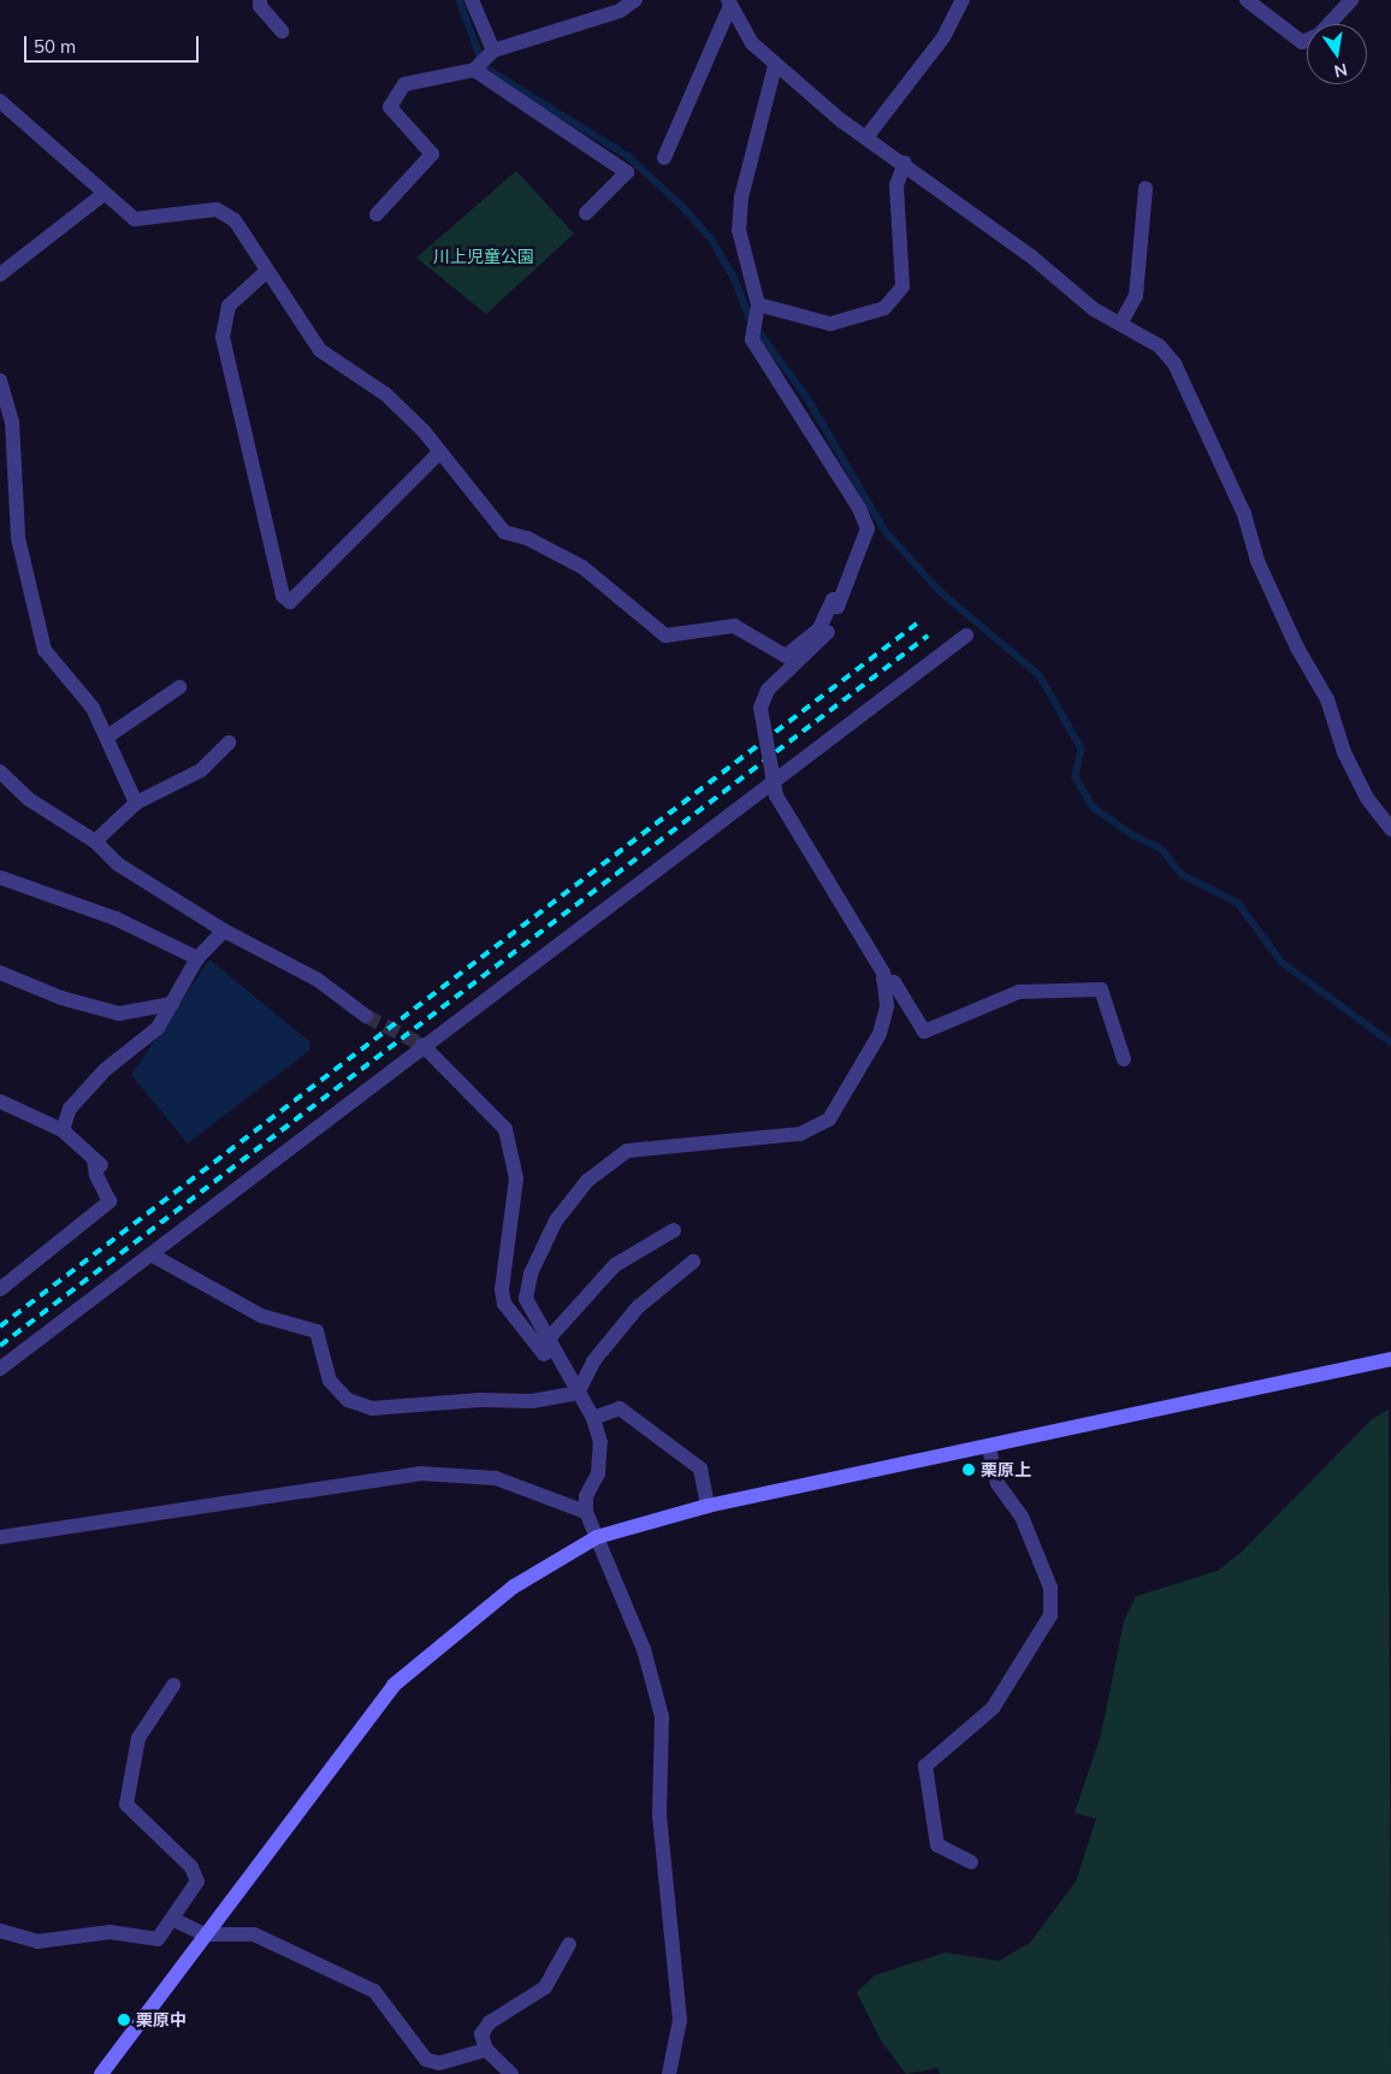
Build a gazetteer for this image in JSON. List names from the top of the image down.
{
  "parks": ["川上児童公園"],
  "places": ["栗原上", "栗原中"],
  "scale_bar": "50 m",
  "north": "bottom"
}
